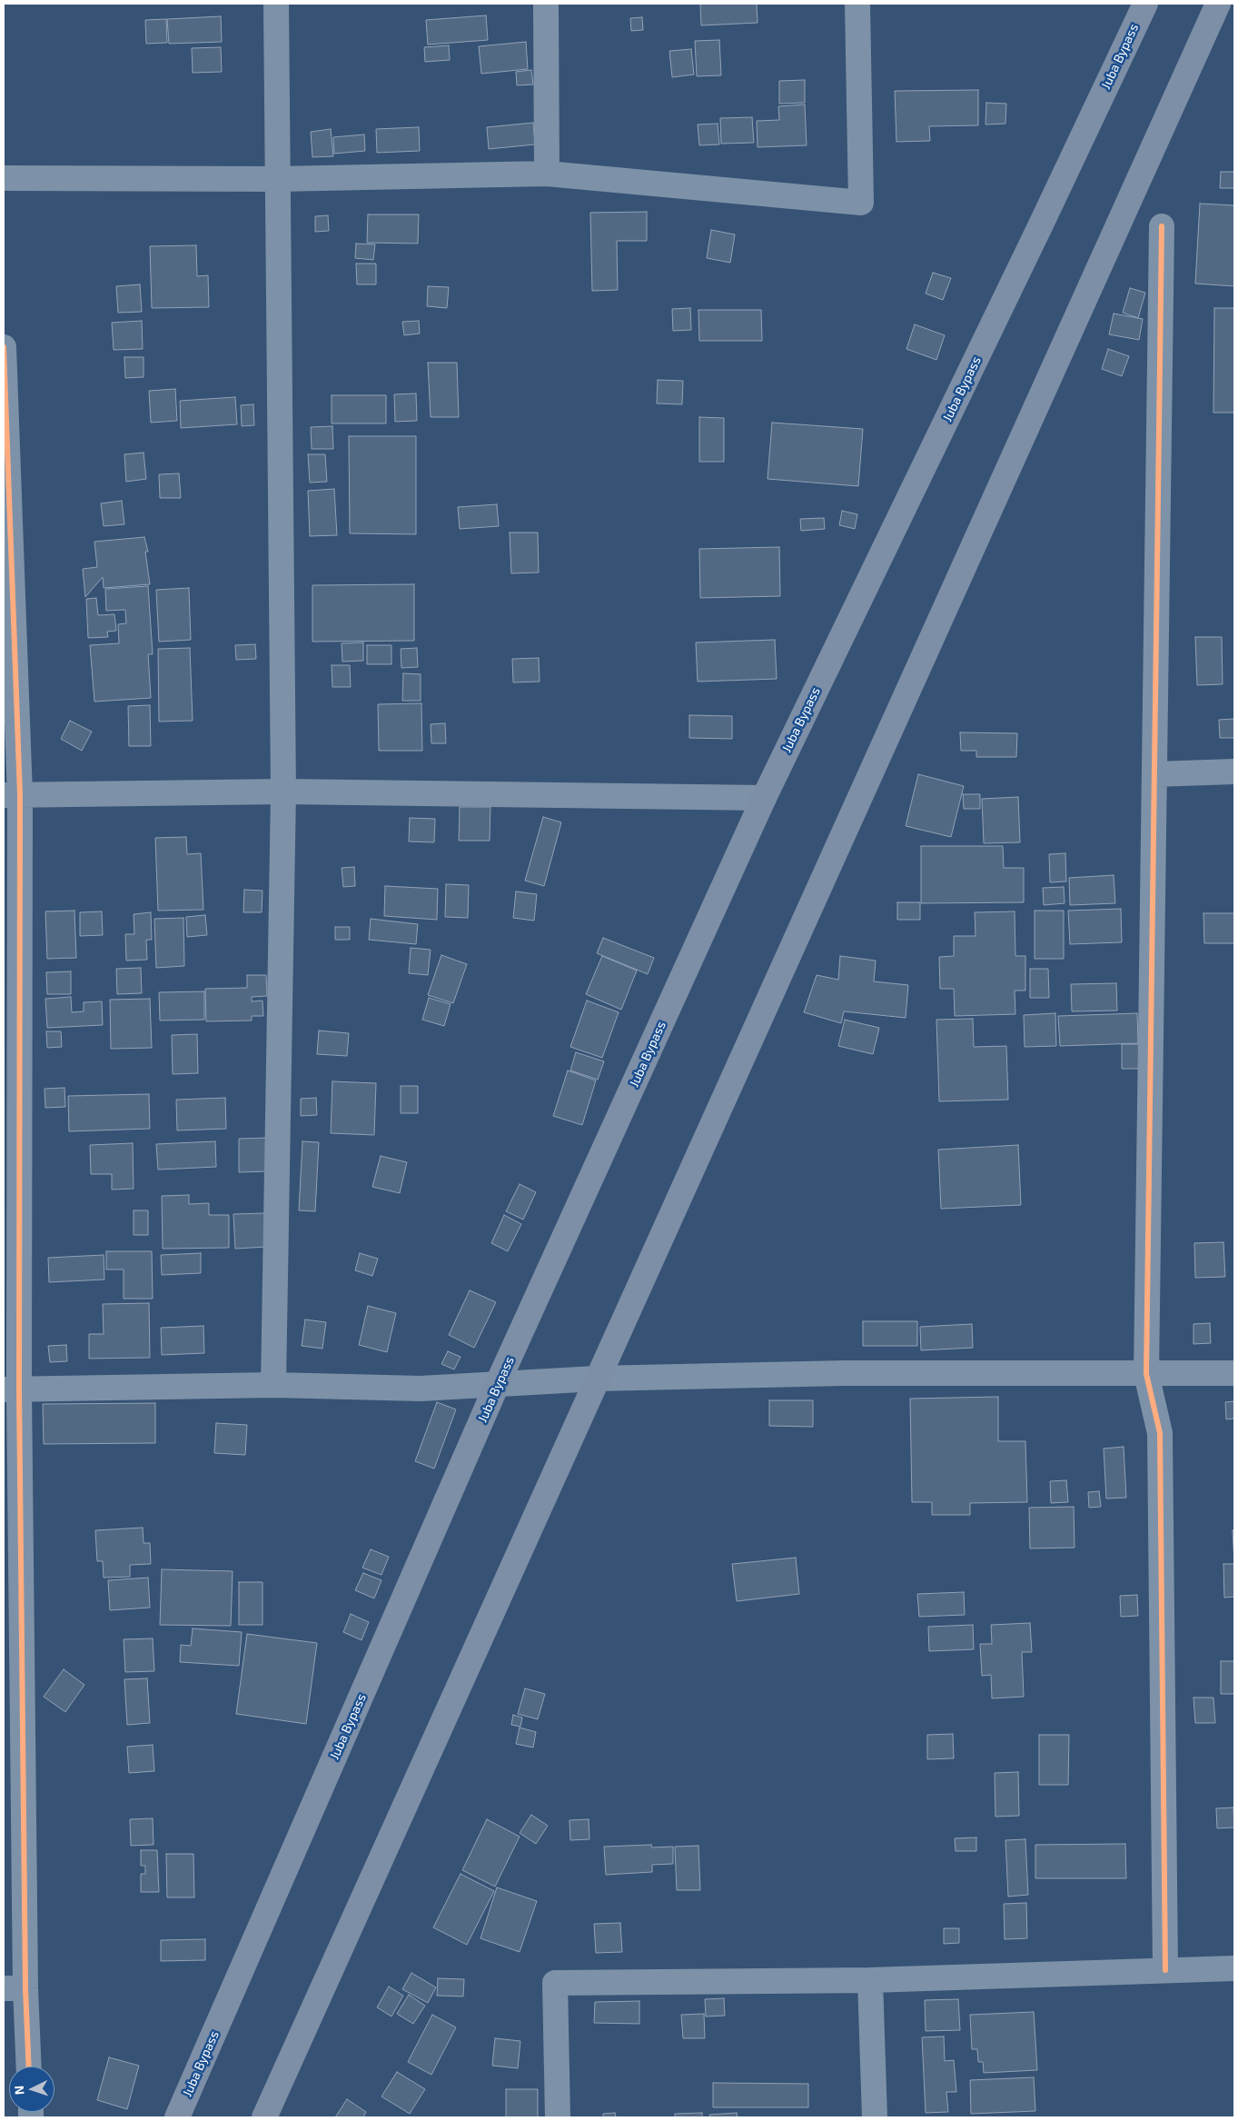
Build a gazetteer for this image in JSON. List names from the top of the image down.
{
  "streets": {
    "main road": ["Juba Bypass"]
  },
  "north": "left"
}
